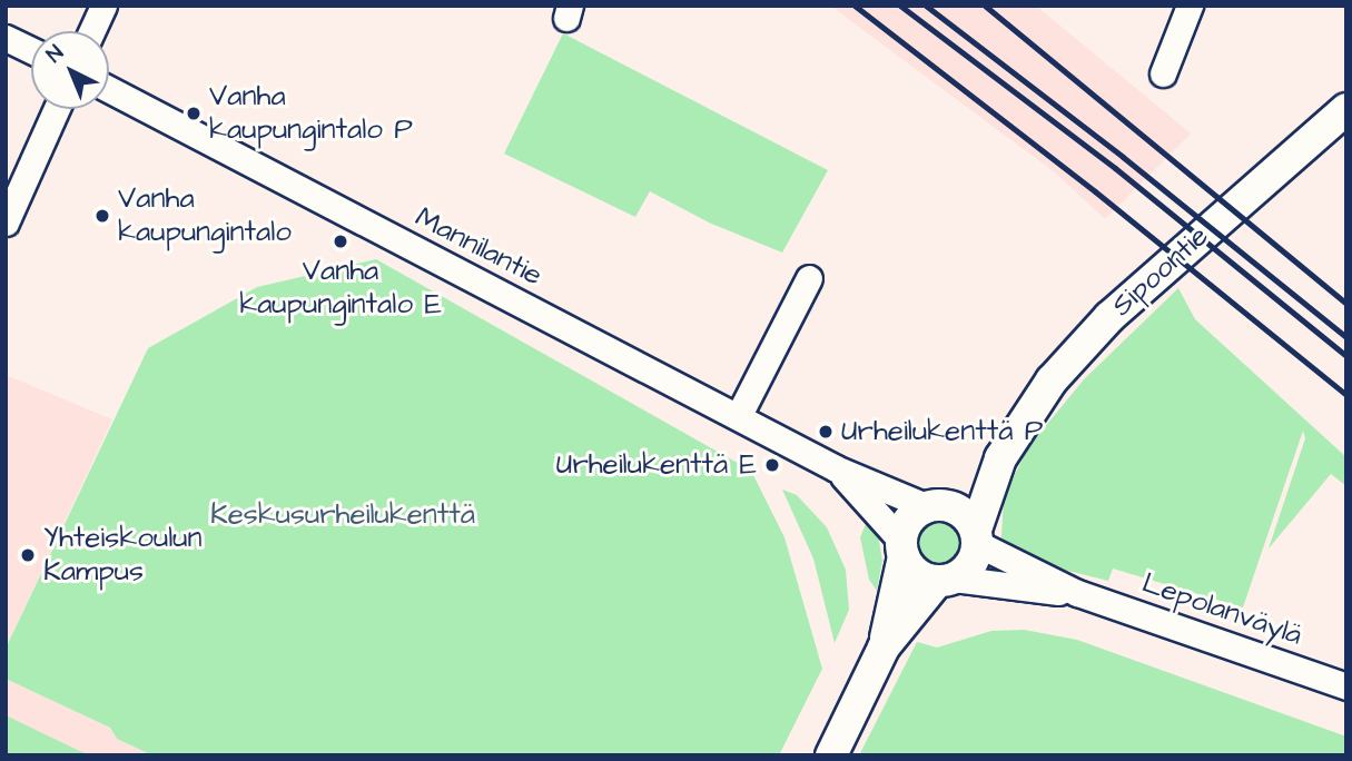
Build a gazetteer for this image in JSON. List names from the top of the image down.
{
  "streets": {
    "street": ["Mannilantie", "Sipoontie", "Lepolanväylä"]
  },
  "crossings": [
    ["Mannilantie", "Sipoontie"],
    ["Mannilantie", "Lepolanväylä"],
    ["Sipoontie", "Lepolanväylä"]
  ],
  "parks": ["Keskusurheilukenttä"],
  "places": [
    "Vanha kaupungintalo P",
    "Vanha kaupungintalo",
    "Vanha kaupungintalo E",
    "Urheilukenttä P",
    "Urheilukenttä E",
    "Yhteiskoulun Kampus"
  ],
  "north": "top left"
}
